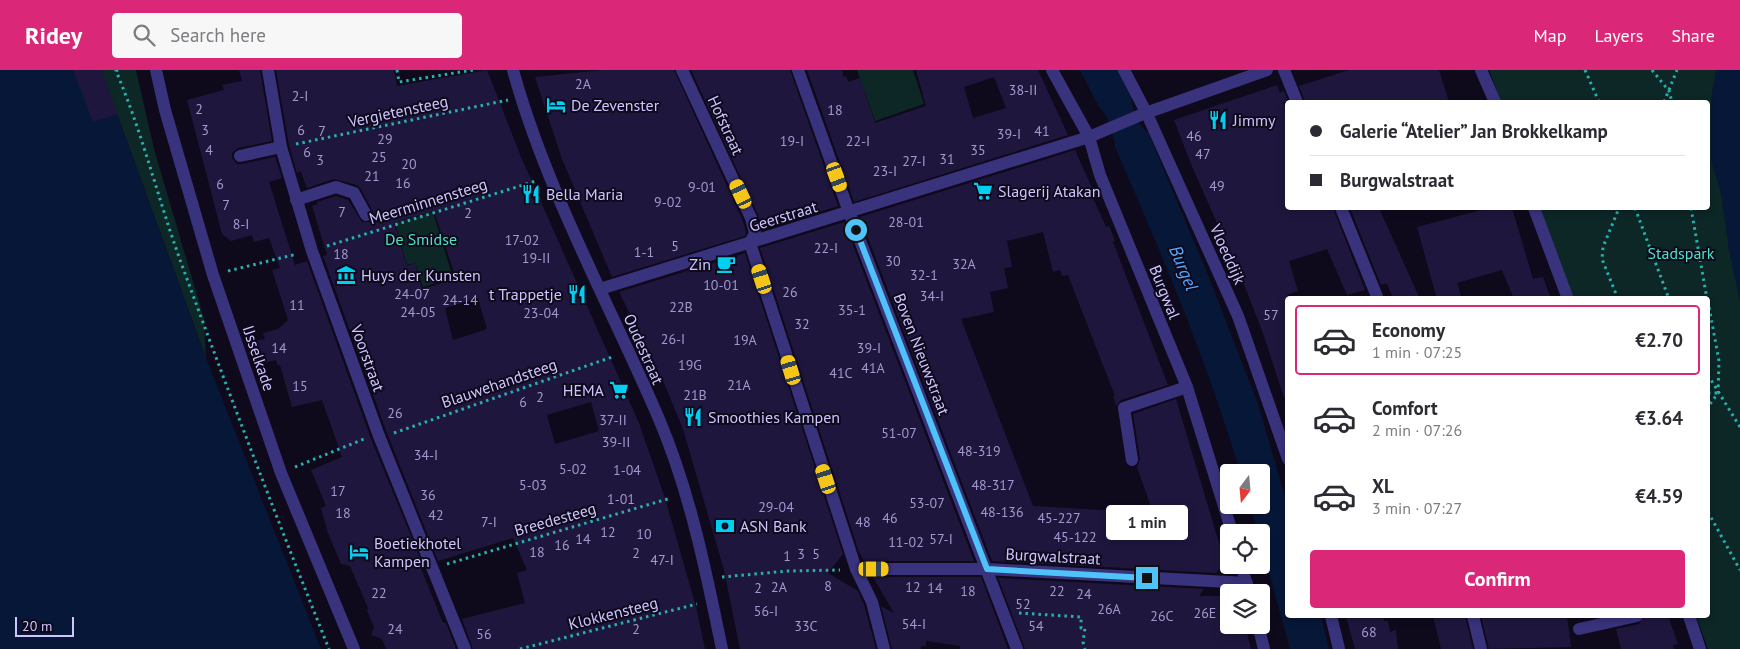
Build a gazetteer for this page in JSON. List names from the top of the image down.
{
  "streets": {
    "street": [
      "Hofstraat",
      "Geerstraat",
      "Vloeddijk",
      "Burgwal",
      "Oudestraat",
      "Boven Nieuwstraat",
      "IJsselkade",
      "Voorstraat",
      "Burgwalstraat"
    ],
    "path": [
      "Vergietensteeg",
      "Meerminnensteeg",
      "Blauwehandsteeg",
      "Breedesteeg",
      "Klokkensteeg"
    ]
  },
  "crossings": [
    ["Vergietensteeg", "Oudestraat"],
    ["Vergietensteeg", "Voorstraat"],
    ["Hofstraat", "Geerstraat"],
    ["Hofstraat", "Burgwalstraat"],
    ["Meerminnensteeg", "Oudestraat"],
    ["Meerminnensteeg", "IJsselkade"],
    ["Meerminnensteeg", "Voorstraat"],
    ["Geerstraat", "Vloeddijk"],
    ["Geerstraat", "Burgwal"],
    ["Geerstraat", "Oudestraat"],
    ["Geerstraat", "Boven Nieuwstraat"],
    ["Oudestraat", "Blauwehandsteeg"],
    ["Oudestraat", "Breedesteeg"],
    ["Oudestraat", "Klokkensteeg"],
    ["Boven Nieuwstraat", "Burgwalstraat"],
    ["IJsselkade", "Blauwehandsteeg"],
    ["Voorstraat", "Blauwehandsteeg"],
    ["Voorstraat", "Breedesteeg"]
  ],
  "water": ["Burgel"],
  "parks": ["De Smidse", "Stadspark"],
  "places": {
    "hotel": ["De Zevenster", "Boetiekhotel Kampen"],
    "restaurant": [
      "Jimmy",
      "Bella Maria",
      "t Trappetje",
      "Smoothies Kampen"
    ],
    "supermarket": ["Slagerij Atakan", "HEMA"],
    "cafe": ["Zin"],
    "museum": ["Huys der Kunsten"],
    "bank": ["ASN Bank"]
  },
  "house_numbers": [
    "2A",
    "38-II",
    "2-I",
    "2",
    "18",
    "3",
    "6",
    "7",
    "41",
    "39-I",
    "46",
    "29",
    "19-I",
    "22-I",
    "4",
    "35",
    "6",
    "47",
    "25",
    "31",
    "3",
    "27-I",
    "20",
    "23-I",
    "21",
    "16",
    "6",
    "49",
    "9-01",
    "9-02",
    "7",
    "7",
    "2",
    "28-01",
    "8-I",
    "17-02",
    "5",
    "22-I",
    "1-1",
    "18",
    "19-II",
    "30",
    "32A",
    "32-1",
    "10-01",
    "26",
    "24-07",
    "34-I",
    "24-14",
    "11",
    "22B",
    "35-1",
    "24-05",
    "23-04",
    "57",
    "32",
    "26-I",
    "19A",
    "14",
    "39-I",
    "19G",
    "41A",
    "41C",
    "21A",
    "15",
    "21B",
    "2",
    "6",
    "26",
    "37-II",
    "51-07",
    "39-II",
    "48-319",
    "34-I",
    "5-02",
    "1-04",
    "5-03",
    "48-317",
    "17",
    "36",
    "1-01",
    "53-07",
    "29-04",
    "48-136",
    "18",
    "42",
    "46",
    "45-227",
    "7-I",
    "48",
    "12",
    "10",
    "45-122",
    "14",
    "57-I",
    "11-02",
    "16",
    "18",
    "2",
    "3",
    "5",
    "1",
    "47-I",
    "8",
    "2A",
    "12",
    "2",
    "14",
    "18",
    "22",
    "22",
    "24",
    "52",
    "26A",
    "56-I",
    "26E",
    "26C",
    "54-I",
    "33C",
    "54",
    "24",
    "2",
    "68",
    "56"
  ],
  "scale_bar": "20 m",
  "north": "bottom",
  "page": {
    "header": "Ridey",
    "search": "Search here",
    "nav": ["Map", "Layers", "Share"],
    "banner": ["Galerie “Atelier” Jan Brokkelkamp", "Burgwalstraat"],
    "list": [
      {
        "name": "Economy",
        "note": "1 min · 07:25",
        "value": "€2.70"
      },
      {
        "name": "Comfort",
        "note": "2 min · 07:26",
        "value": "€3.64"
      },
      {
        "name": "XL",
        "note": "3 min · 07:27",
        "value": "€4.59"
      }
    ],
    "bubble": "1 min",
    "buttons": "Confirm",
    "scale": "20 m"
  }
}
